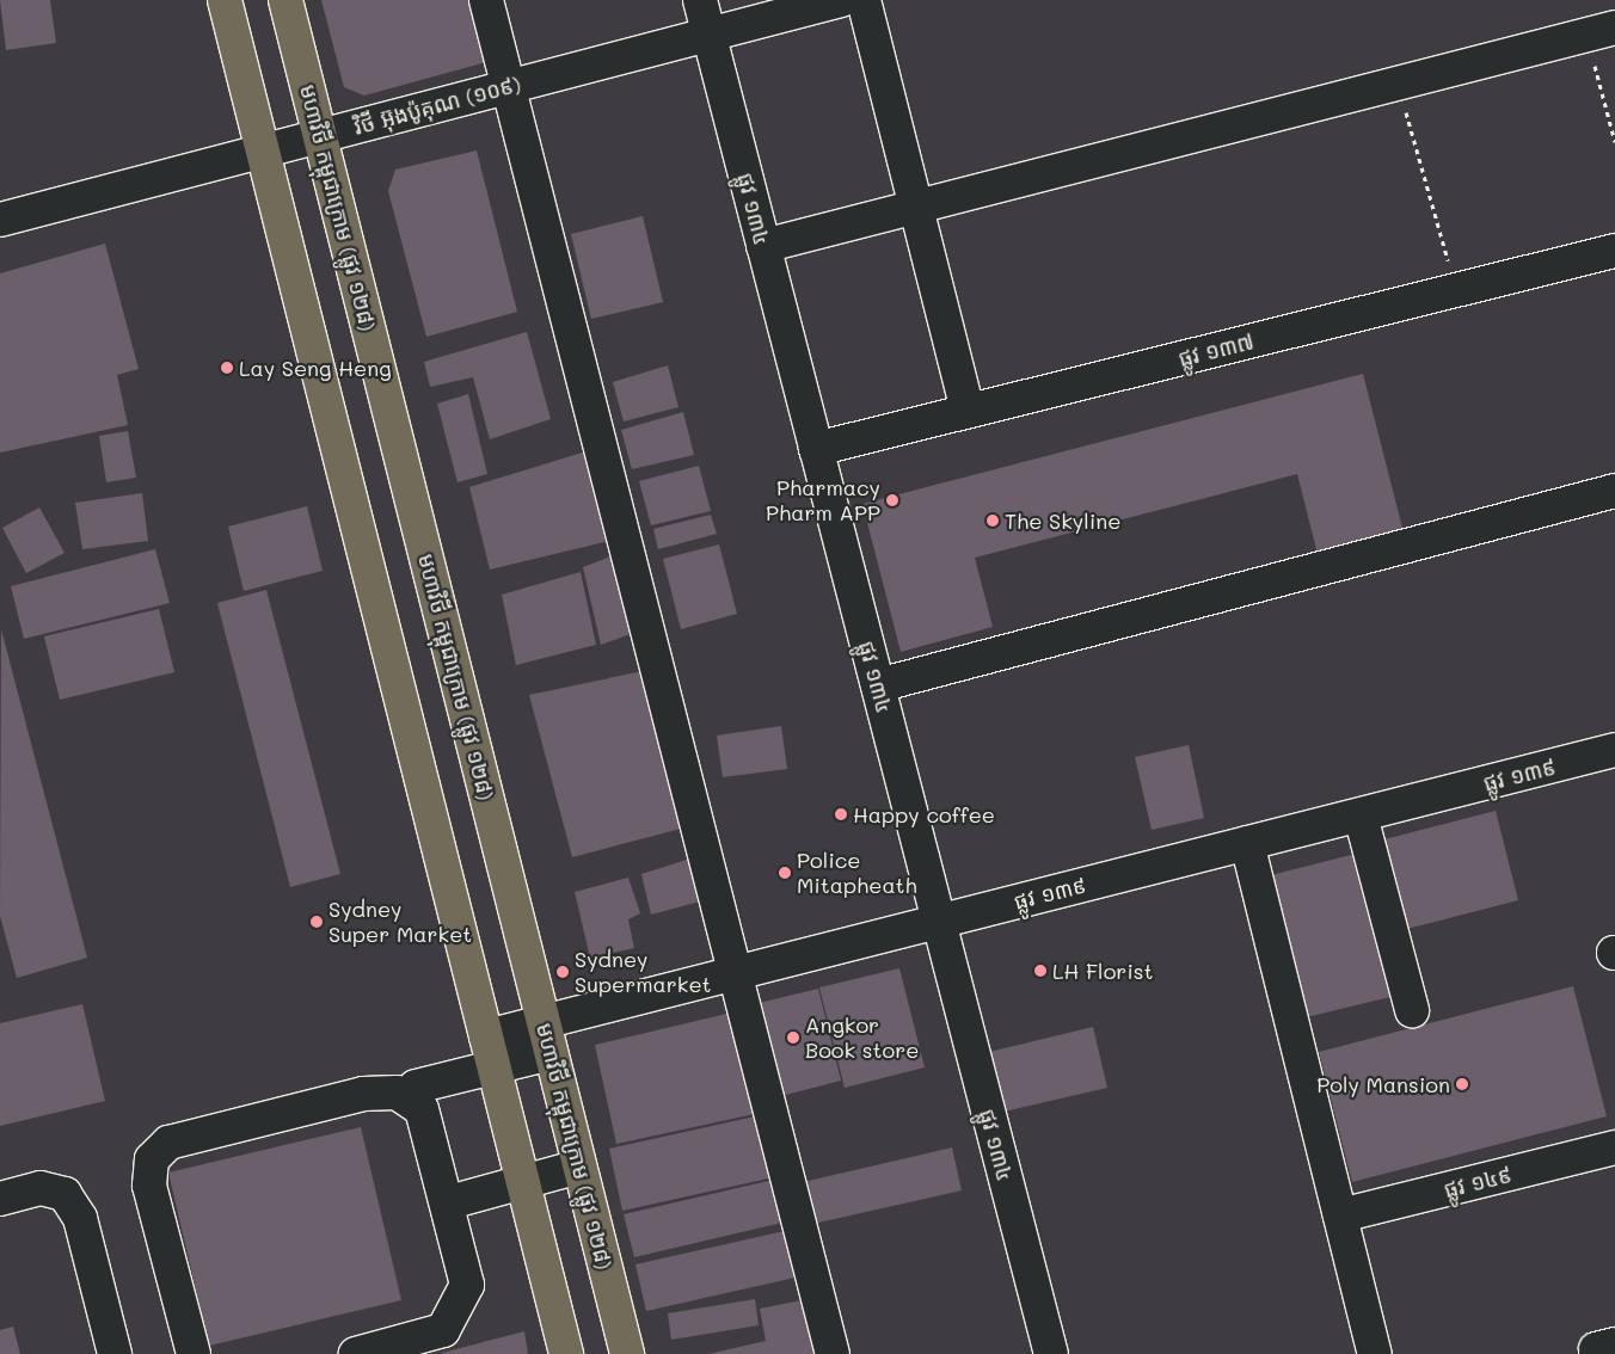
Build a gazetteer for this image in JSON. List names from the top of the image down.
{
  "streets": {
    "main road": ["មហាវិថី កម្ពុជាក្រោម (ផ្លូវ ១២៨)"],
    "street": [
      "វិថី អ៊ុងប៉ូគុណ (១០៩)",
      "ផ្លូវ ១៣៤",
      "ផ្លូវ ១៣៧",
      "ផ្លូវ ១៣៩",
      "ផ្លូវ ១៤៩"
    ]
  },
  "crossings": [
    ["វិថី អ៊ុងប៉ូគុណ (១០៩)", "មហាវិថី កម្ពុជាក្រោម (ផ្លូវ ១២៨)"],
    ["វិថី អ៊ុងប៉ូគុណ (១០៩)", "ផ្លូវ ១៣៤"],
    ["មហាវិថី កម្ពុជាក្រោម (ផ្លូវ ១២៨)", "ផ្លូវ ១៣៩"],
    ["ផ្លូវ ១៣៤", "ផ្លូវ ១៣៧"],
    ["ផ្លូវ ១៣៤", "ផ្លូវ ១៣៩"]
  ],
  "places": [
    "Lay Seng Heng",
    "Pharmacy Pharm APP",
    "The Skyline",
    "Happy coffee",
    "Police Mitapheath",
    "Sydney Super Market",
    "LH Florist",
    "Sydney Supermarket",
    "Angkor Book store",
    "Poly Mansion"
  ]
}
